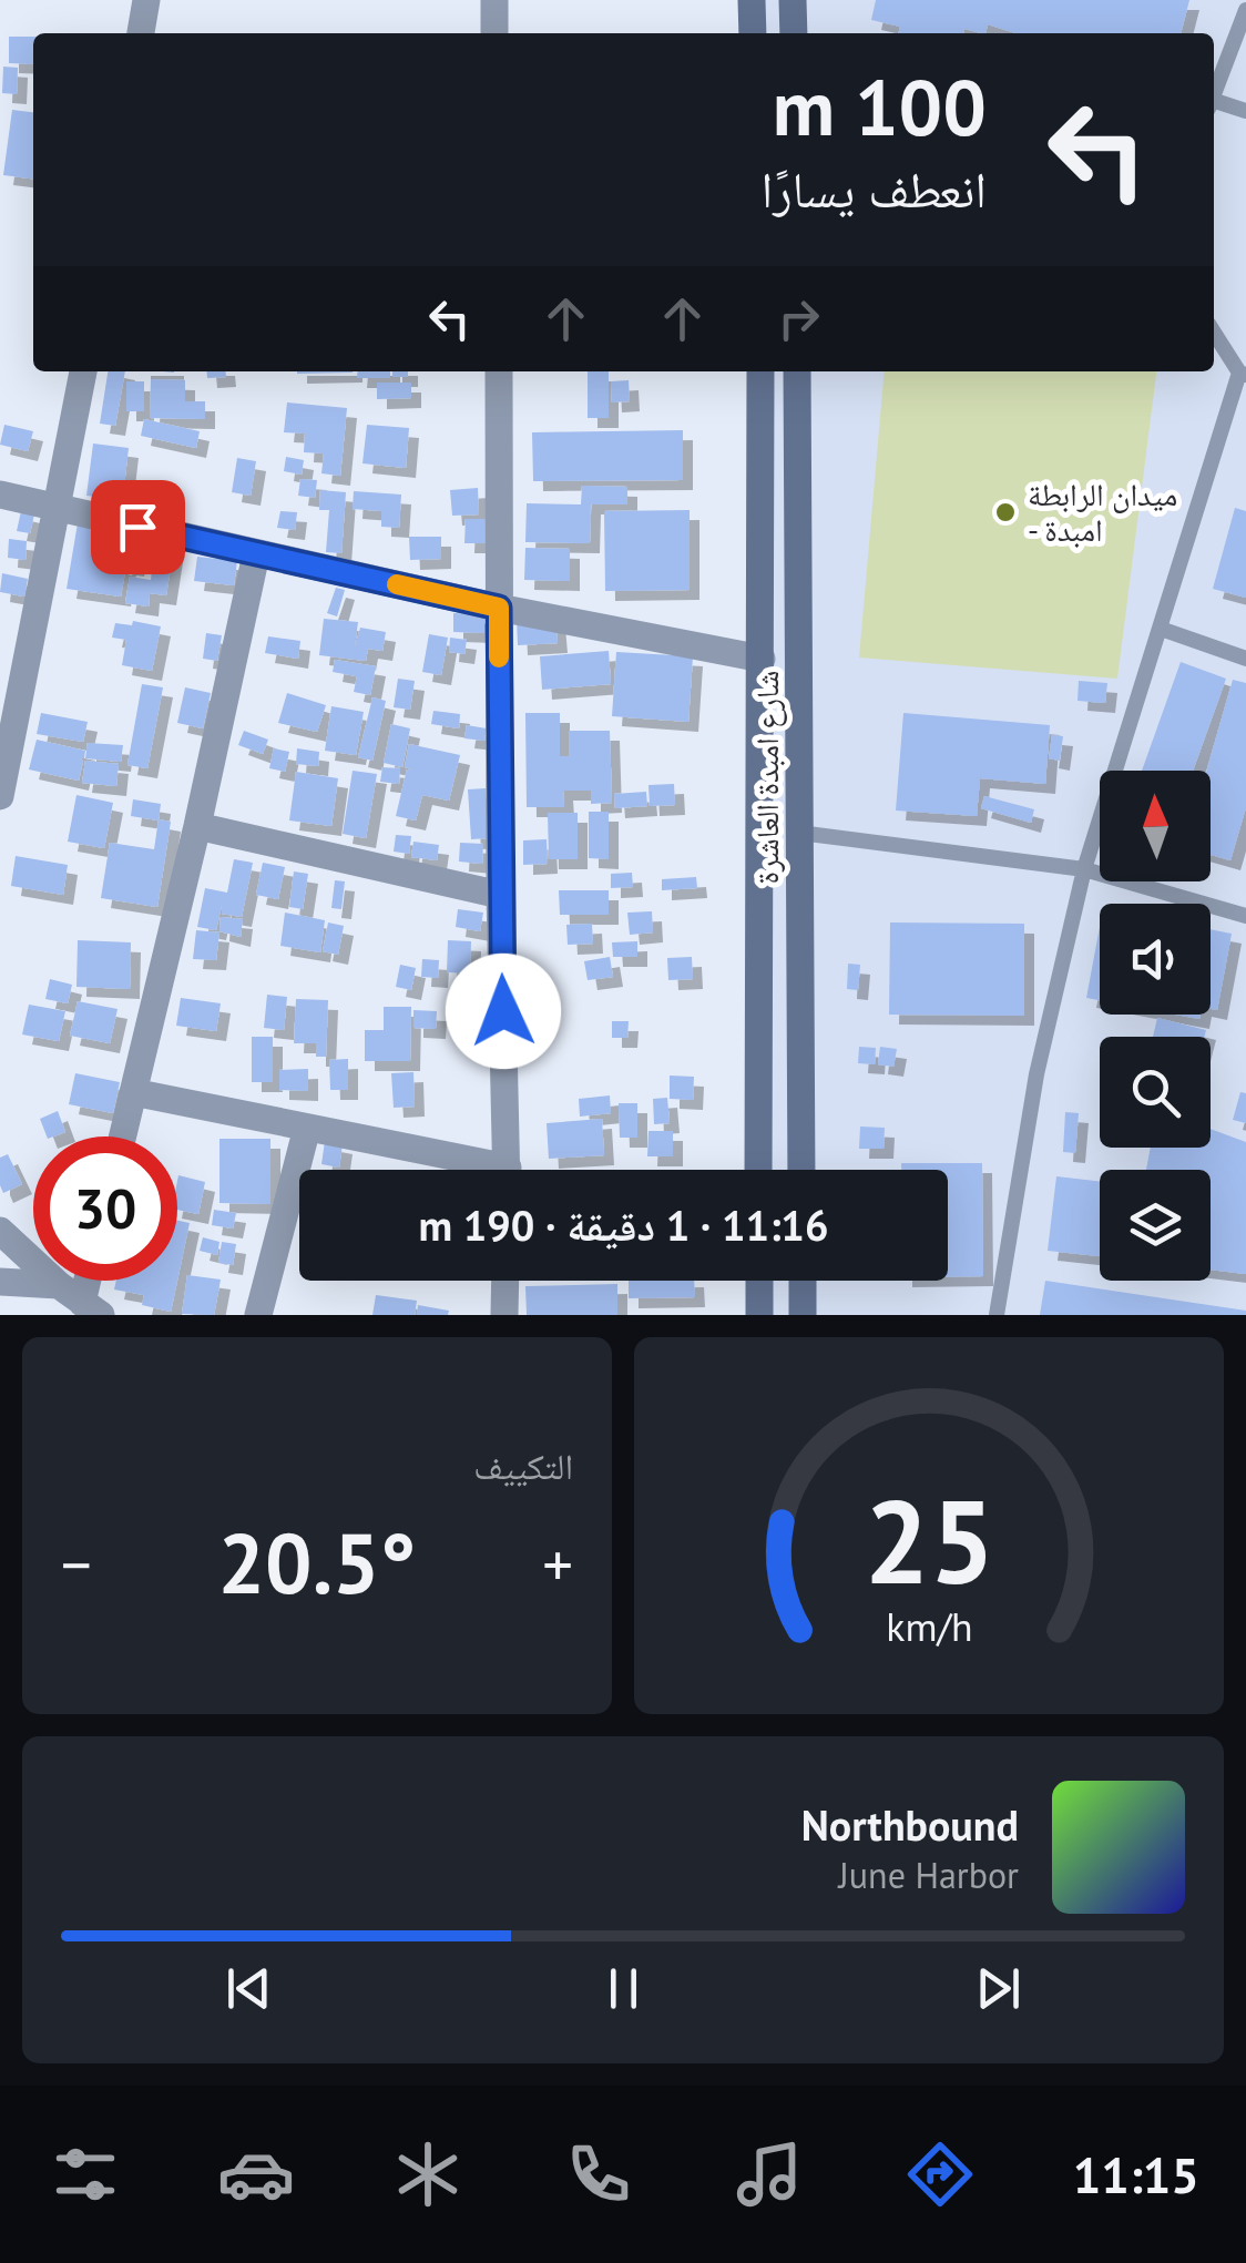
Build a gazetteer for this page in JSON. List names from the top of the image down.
{
  "streets": {
    "main road": ["شارع امبدة العاشرة"]
  },
  "places": ["ميدان الرابطة - امبدة"],
  "north": "top",
  "page": {
    "turn": ["100 m", "انعطف يسارًا"],
    "limit": "30",
    "trip": "11:16 · 1 دقيقة · 190 m",
    "tile": "التكييف",
    "heat": ["−", "20.5°", "+"],
    "song": ["Northbound", "June Harbor"],
    "tabs": "11:15",
    "gauge": ["25", "km/h"]
  }
}
